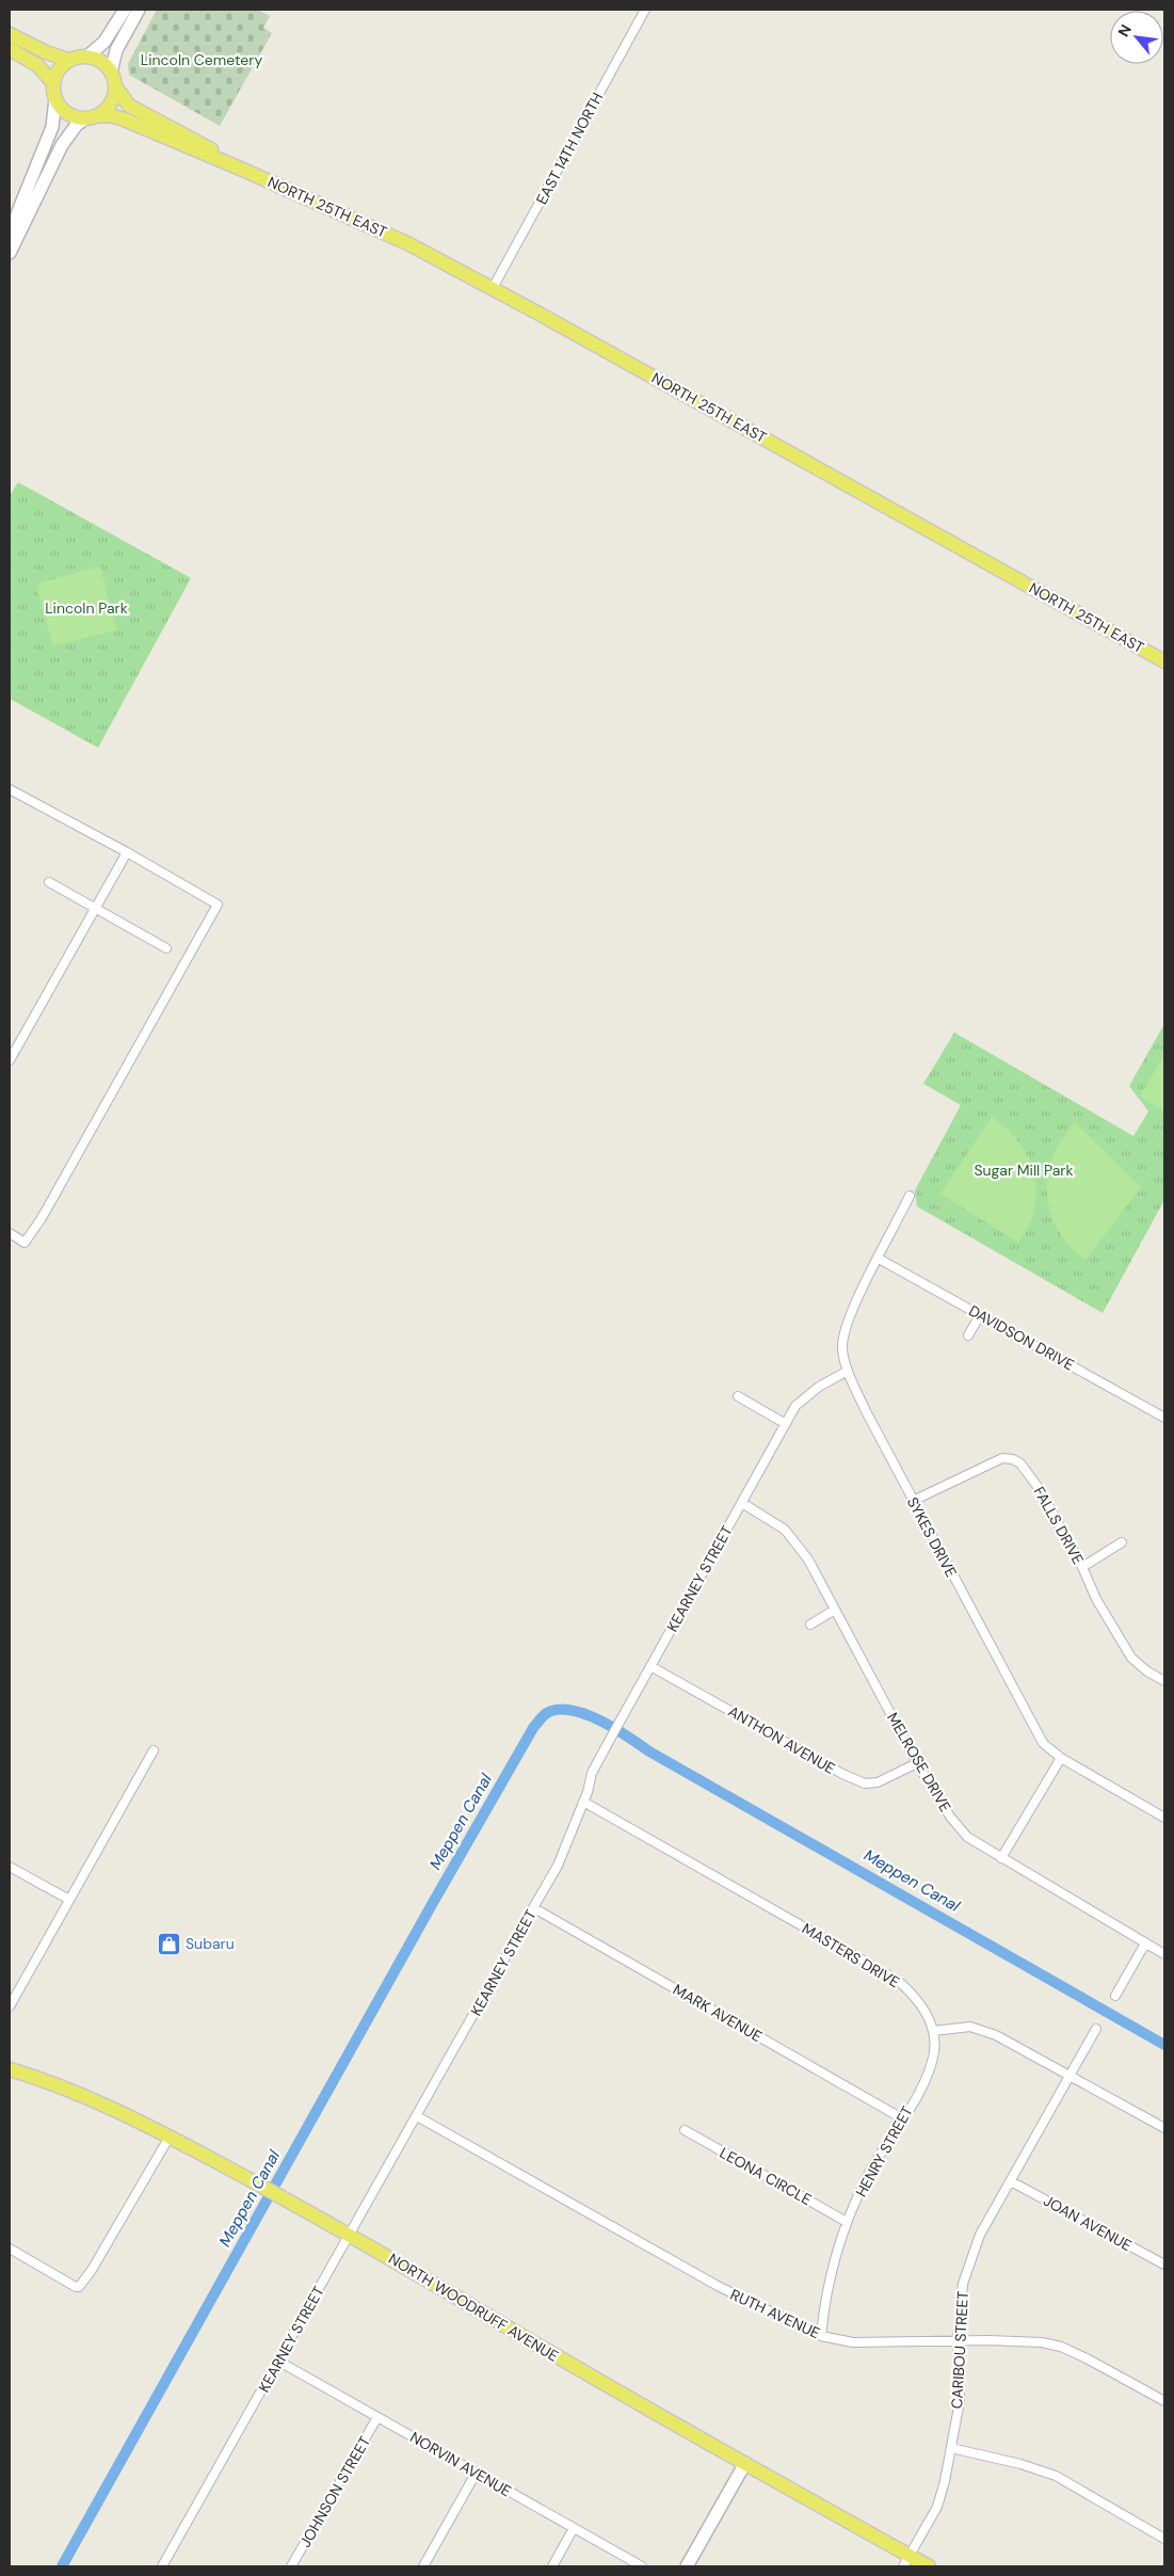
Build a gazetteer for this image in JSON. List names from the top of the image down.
{
  "streets": {
    "main road": ["NORTH 25TH EAST", "NORTH WOODRUFF AVENUE"],
    "street": [
      "EAST 14TH NORTH",
      "DAVIDSON DRIVE",
      "FALLS DRIVE",
      "SYKES DRIVE",
      "KEARNEY STREET",
      "ANTHON AVENUE",
      "MELROSE DRIVE",
      "MASTERS DRIVE",
      "MARK AVENUE",
      "HENRY STREET",
      "LEONA CIRCLE",
      "JOAN AVENUE",
      "RUTH AVENUE",
      "CARIBOU STREET",
      "NORVIN AVENUE",
      "JOHNSON STREET"
    ]
  },
  "crossings": [
    ["EAST 14TH NORTH", "NORTH 25TH EAST"],
    ["DAVIDSON DRIVE", "SYKES DRIVE"],
    ["FALLS DRIVE", "SYKES DRIVE"],
    ["SYKES DRIVE", "KEARNEY STREET"],
    ["KEARNEY STREET", "ANTHON AVENUE"],
    ["KEARNEY STREET", "MELROSE DRIVE"],
    ["KEARNEY STREET", "MASTERS DRIVE"],
    ["KEARNEY STREET", "MARK AVENUE"],
    ["KEARNEY STREET", "NORTH WOODRUFF AVENUE"],
    ["KEARNEY STREET", "RUTH AVENUE"],
    ["KEARNEY STREET", "NORVIN AVENUE"],
    ["ANTHON AVENUE", "MELROSE DRIVE"],
    ["MASTERS DRIVE", "HENRY STREET"],
    ["MARK AVENUE", "HENRY STREET"],
    ["HENRY STREET", "LEONA CIRCLE"],
    ["HENRY STREET", "RUTH AVENUE"],
    ["JOAN AVENUE", "CARIBOU STREET"],
    ["NORTH WOODRUFF AVENUE", "CARIBOU STREET"],
    ["RUTH AVENUE", "CARIBOU STREET"],
    ["NORVIN AVENUE", "JOHNSON STREET"]
  ],
  "water": ["Meppen Canal"],
  "parks": ["Lincoln Cemetery", "Lincoln Park", "Sugar Mill Park"],
  "places": {
    "shop": ["Subaru"]
  },
  "north": "top left"
}
